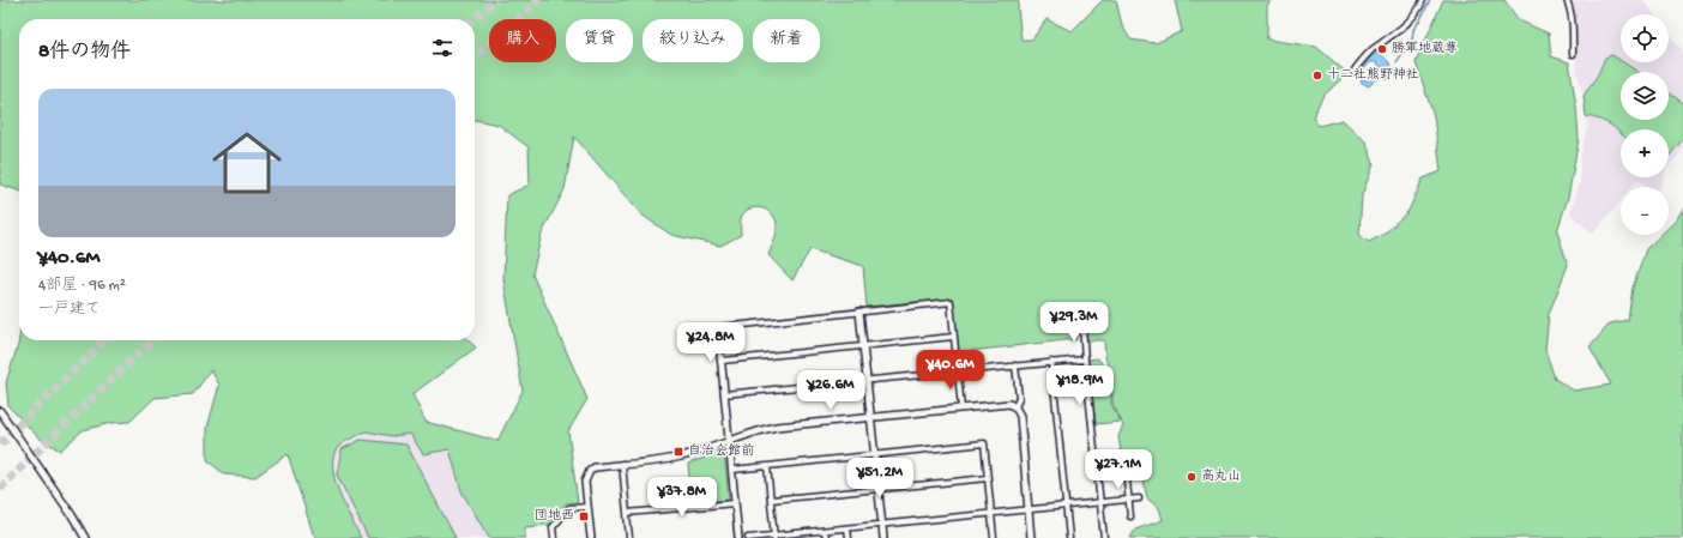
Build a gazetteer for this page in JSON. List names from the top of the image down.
{
  "places": {
    "other": ["勝軍地蔵尊", "十二社熊野神社", "高丸山"],
    "transit": ["自治会館前", "団地西"]
  },
  "page": {
    "map_buttons": ["+", "−"],
    "chip": [
      "購入",
      "賃貸",
      "絞り込み",
      "新着"
    ],
    "heading": "8件の物件",
    "list": [
      {
        "name": "¥40.6M",
        "note": "4部屋 · 96 m² · 一戸建て"
      }
    ],
    "price": [
      "¥29.3M",
      "¥24.8M",
      "¥40.6M",
      "¥18.9M",
      "¥26.6M",
      "¥27.1M",
      "¥51.2M",
      "¥37.8M"
    ]
  }
}
